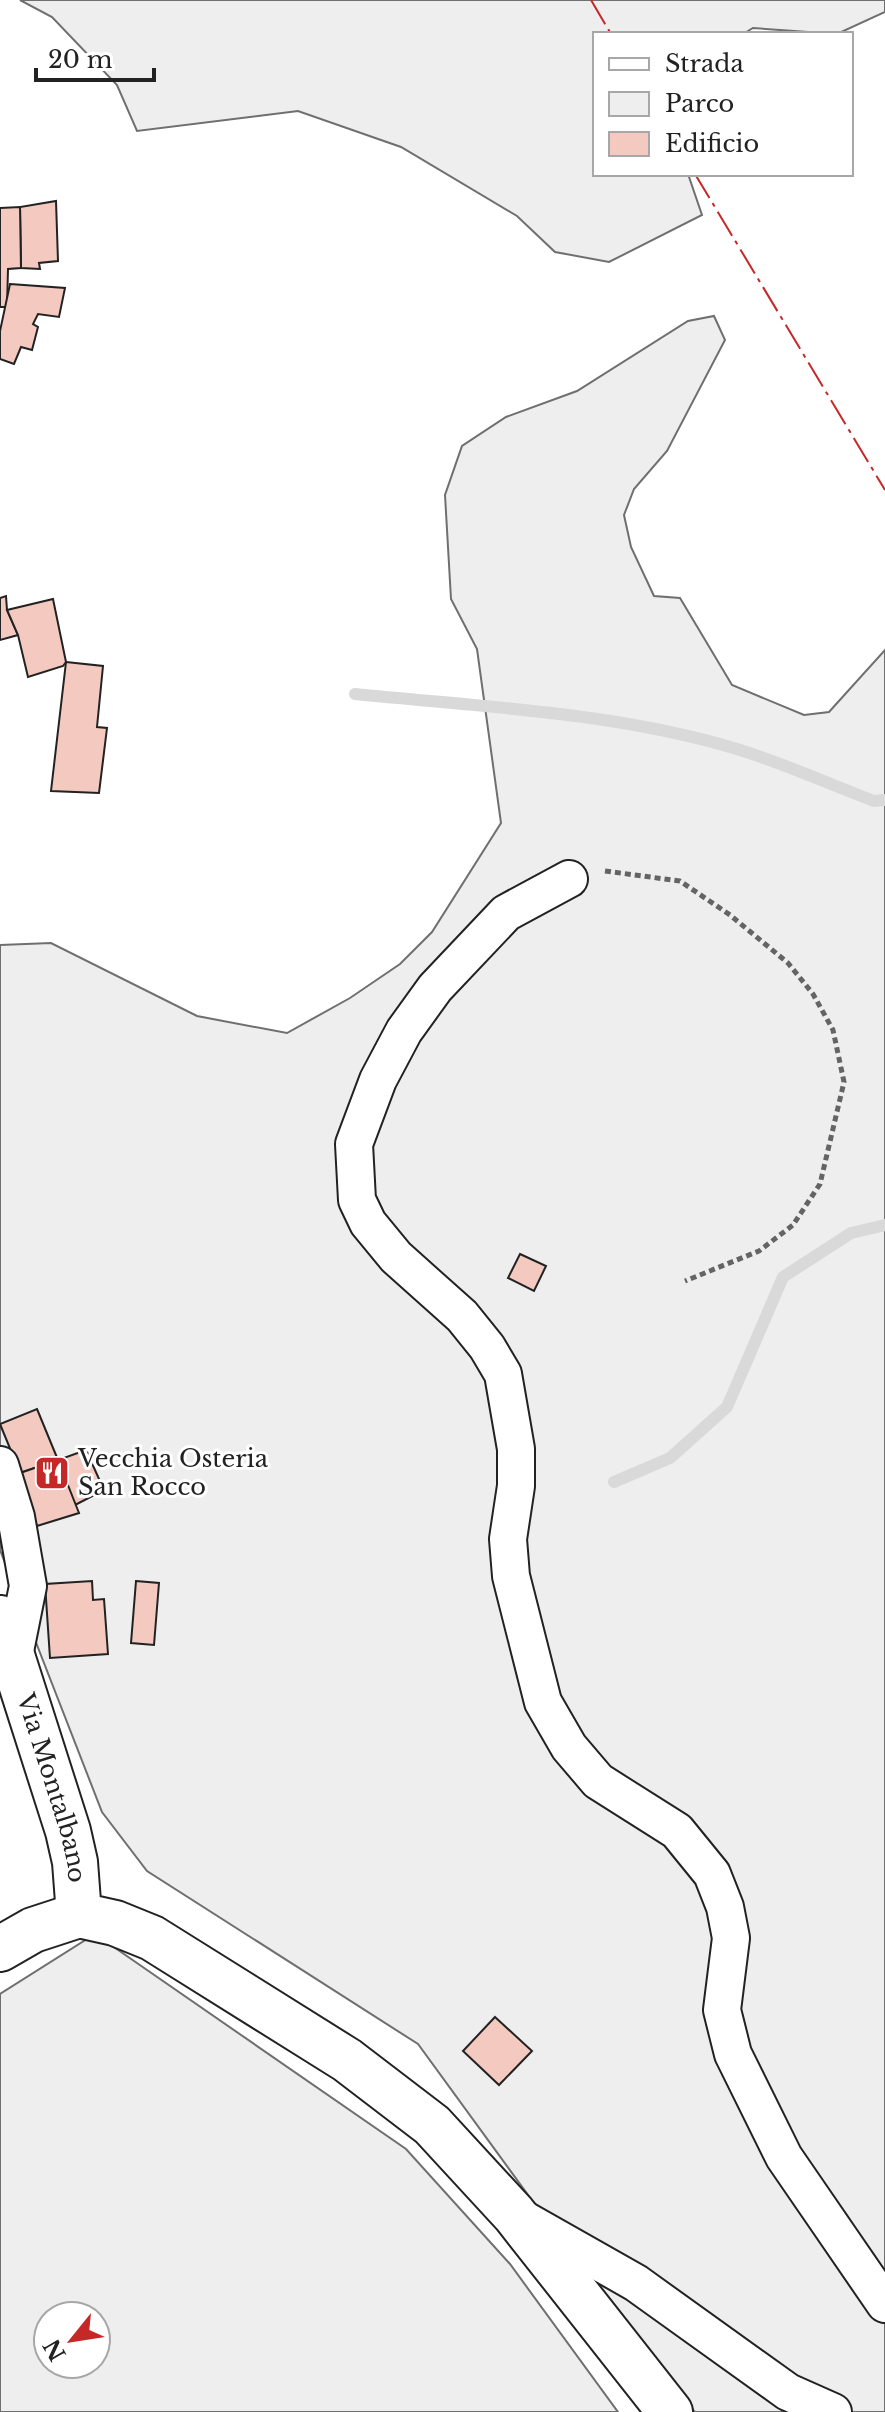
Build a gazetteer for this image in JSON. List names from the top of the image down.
{
  "streets": {
    "street": ["Via Montalbano"]
  },
  "places": {
    "restaurant": ["Vecchia Osteria San Rocco"]
  },
  "legend": ["Strada", "Parco", "Edificio"],
  "scale_bar": "20 m",
  "north": "bottom left"
}
